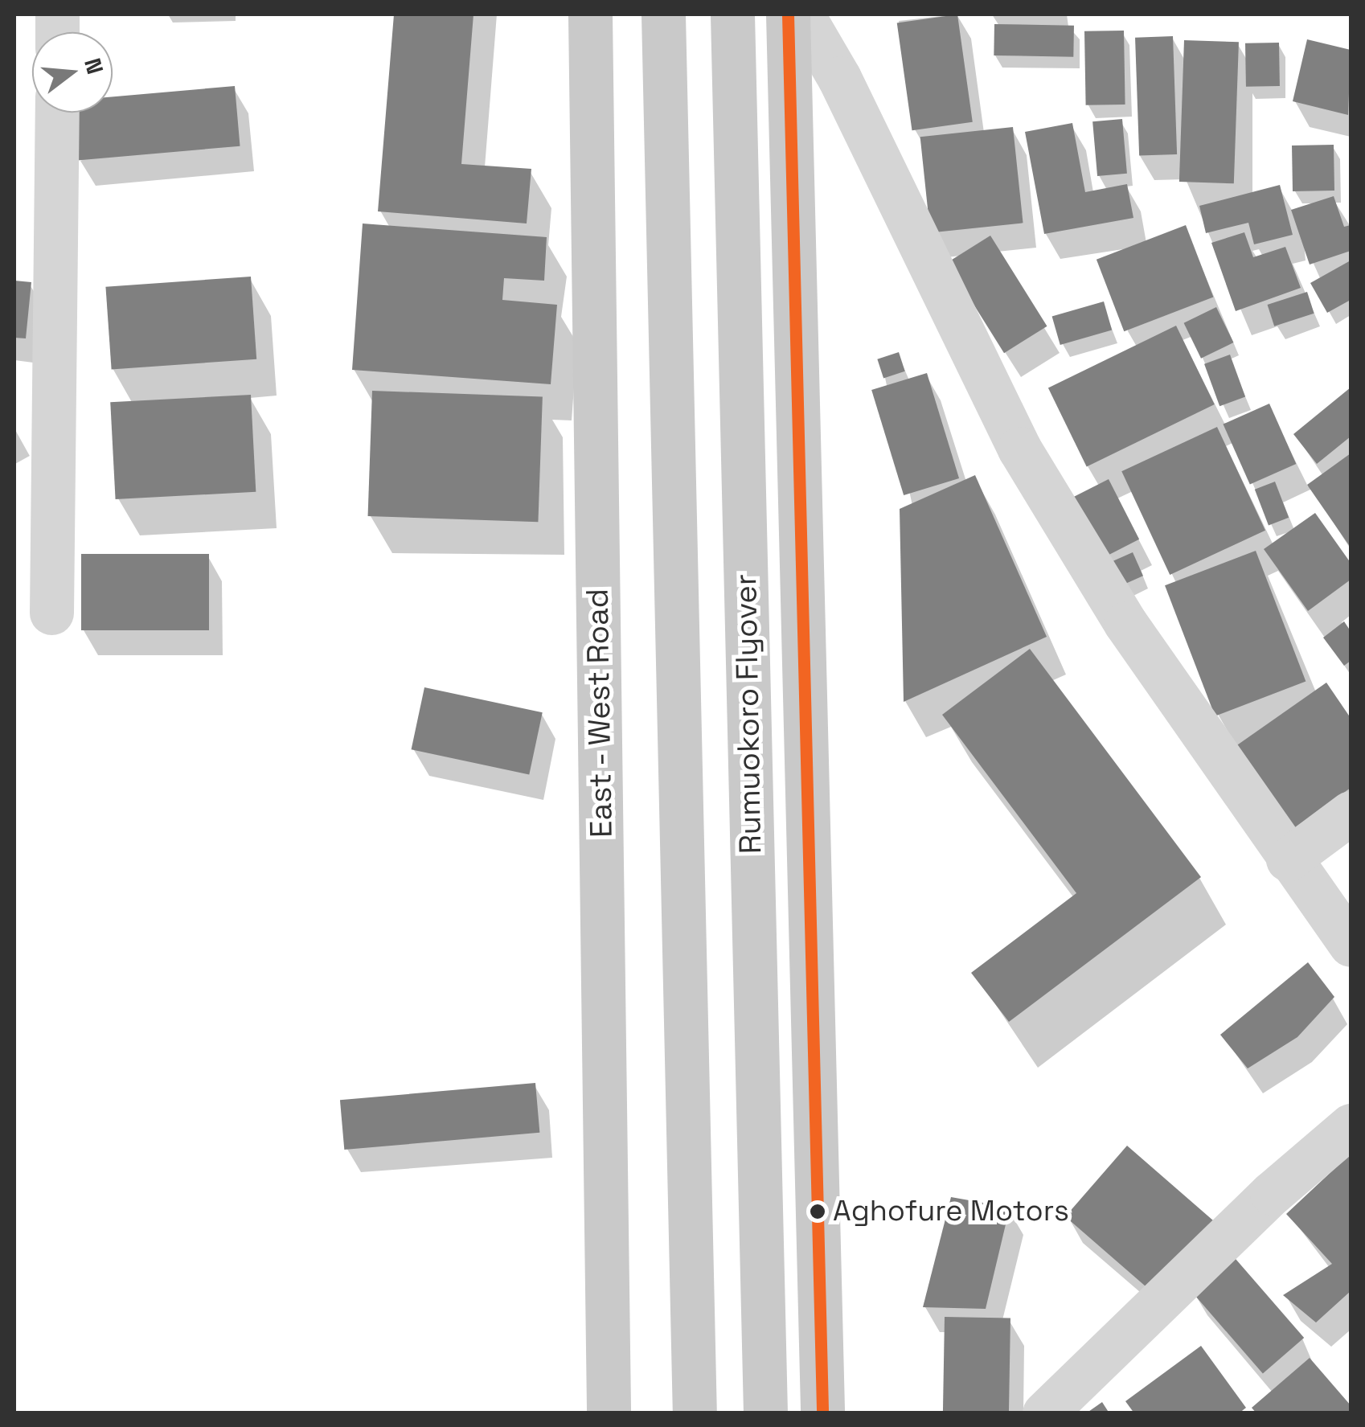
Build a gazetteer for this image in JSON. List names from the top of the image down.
{
  "streets": {
    "main road": ["East - West Road", "Rumuokoro Flyover"]
  },
  "places": ["Aghofure Motors"],
  "north": "right"
}
